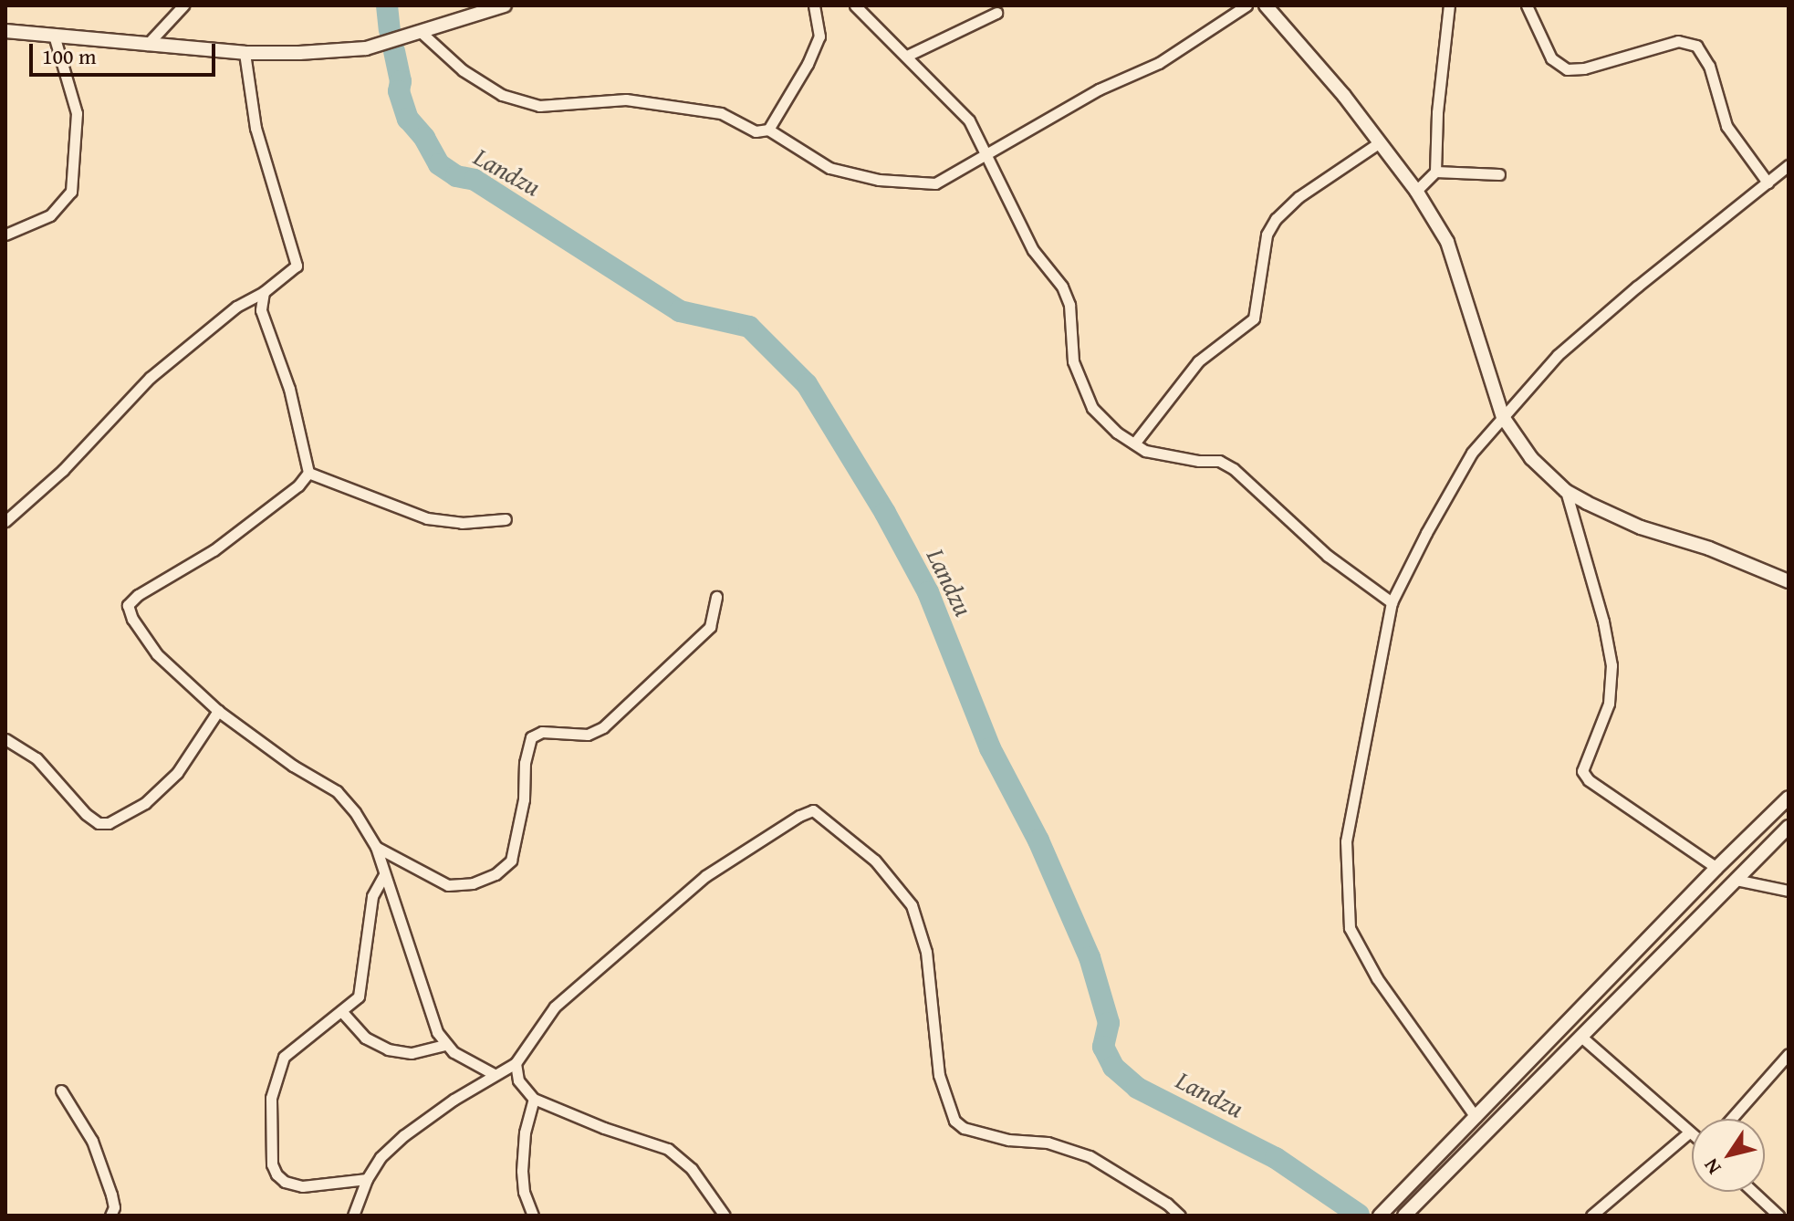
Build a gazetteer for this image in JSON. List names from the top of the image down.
{
  "water": ["Landzu"],
  "scale_bar": "100 m",
  "north": "bottom left"
}
